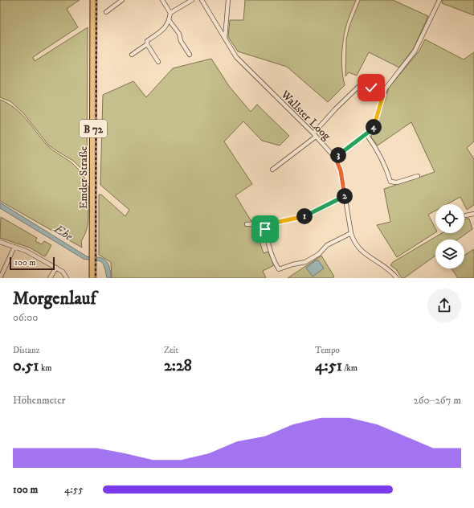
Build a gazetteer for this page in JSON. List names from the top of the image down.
{
  "streets": {
    "main road": ["B 72", "Emder Straße"],
    "street": ["Wallster Loog"]
  },
  "water": ["Ehe"],
  "scale_bar": "100 m",
  "page": {
    "pins": [
      "4",
      "3",
      "2",
      "1"
    ],
    "scale": "100 m",
    "heading": ["Morgenlauf", "06:00"],
    "stats": [
      ["Distanz", "0.51 km"],
      ["Zeit", "2:28"],
      ["Tempo", "4:51 /km"]
    ],
    "chart": ["Höhenmeter", "260–267 m"],
    "list": [
      {
        "name": "100 m",
        "note": "4:55"
      }
    ]
  }
}
